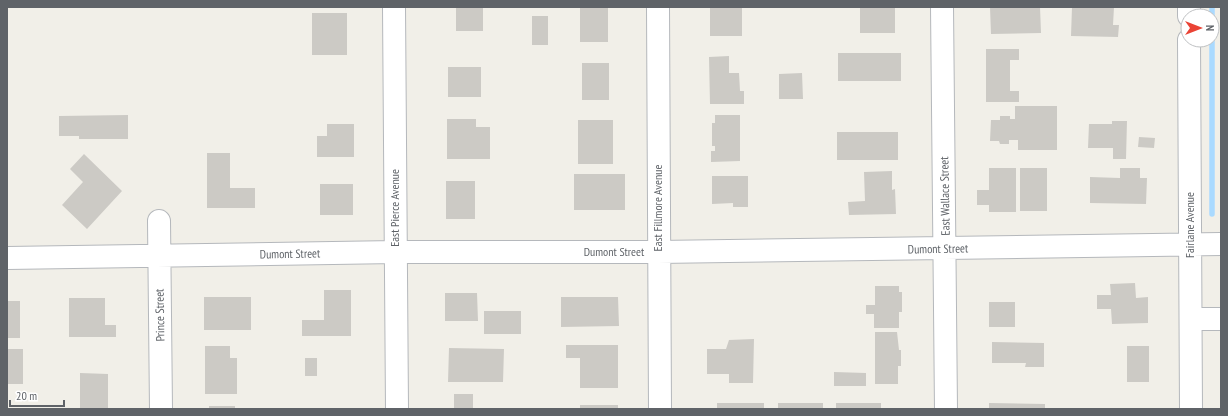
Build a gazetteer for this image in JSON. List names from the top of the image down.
{
  "streets": {
    "street": [
      "East Wallace Street",
      "East Pierce Avenue",
      "East Fillmore Avenue",
      "Fairlane Avenue",
      "Dumont Street",
      "Prince Street"
    ]
  },
  "crossings": [
    ["East Wallace Street", "Dumont Street"],
    ["East Pierce Avenue", "Dumont Street"],
    ["East Fillmore Avenue", "Dumont Street"],
    ["Fairlane Avenue", "Dumont Street"],
    ["Dumont Street", "Prince Street"]
  ],
  "scale_bar": "20 m",
  "north": "right"
}
